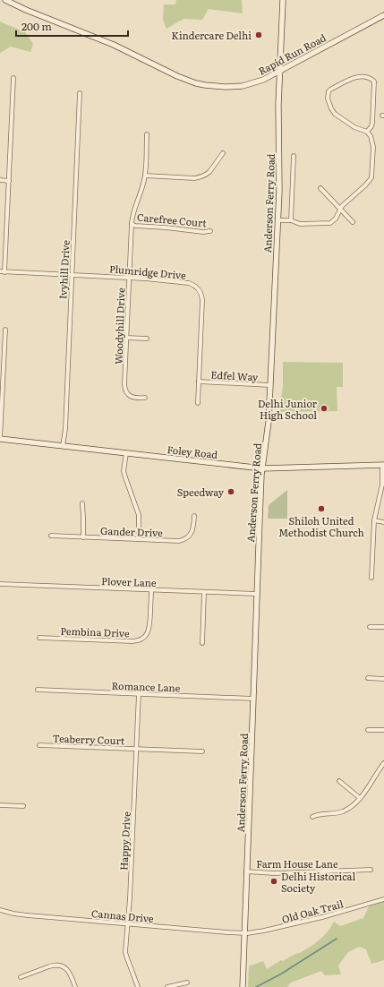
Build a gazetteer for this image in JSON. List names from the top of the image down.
{
  "streets": {
    "street": [
      "Rapid Run Road",
      "Anderson Ferry Road",
      "Carefree Court",
      "Ivyhill Drive",
      "Plumridge Drive",
      "Woodyhill Drive",
      "Edfel Way",
      "Foley Road",
      "Gander Drive",
      "Plover Lane",
      "Pembina Drive",
      "Romance Lane",
      "Teaberry Court",
      "Happy Drive",
      "Farm House Lane",
      "Old Oak Trail",
      "Cannas Drive"
    ]
  },
  "crossings": [
    ["Rapid Run Road", "Anderson Ferry Road"],
    ["Anderson Ferry Road", "Edfel Way"],
    ["Anderson Ferry Road", "Foley Road"],
    ["Anderson Ferry Road", "Plover Lane"],
    ["Anderson Ferry Road", "Romance Lane"],
    ["Anderson Ferry Road", "Farm House Lane"],
    ["Anderson Ferry Road", "Old Oak Trail"],
    ["Anderson Ferry Road", "Cannas Drive"],
    ["Carefree Court", "Woodyhill Drive"],
    ["Ivyhill Drive", "Plumridge Drive"],
    ["Ivyhill Drive", "Foley Road"],
    ["Plumridge Drive", "Woodyhill Drive"],
    ["Plumridge Drive", "Edfel Way"],
    ["Plover Lane", "Pembina Drive"],
    ["Romance Lane", "Happy Drive"],
    ["Teaberry Court", "Happy Drive"],
    ["Happy Drive", "Cannas Drive"],
    ["Old Oak Trail", "Cannas Drive"]
  ],
  "places": [
    "Kindercare Delhi",
    "Delhi Junior High School",
    "Speedway",
    "Shiloh United Methodist Church",
    "Delhi Historical Society"
  ],
  "scale_bar": "200 m"
}
